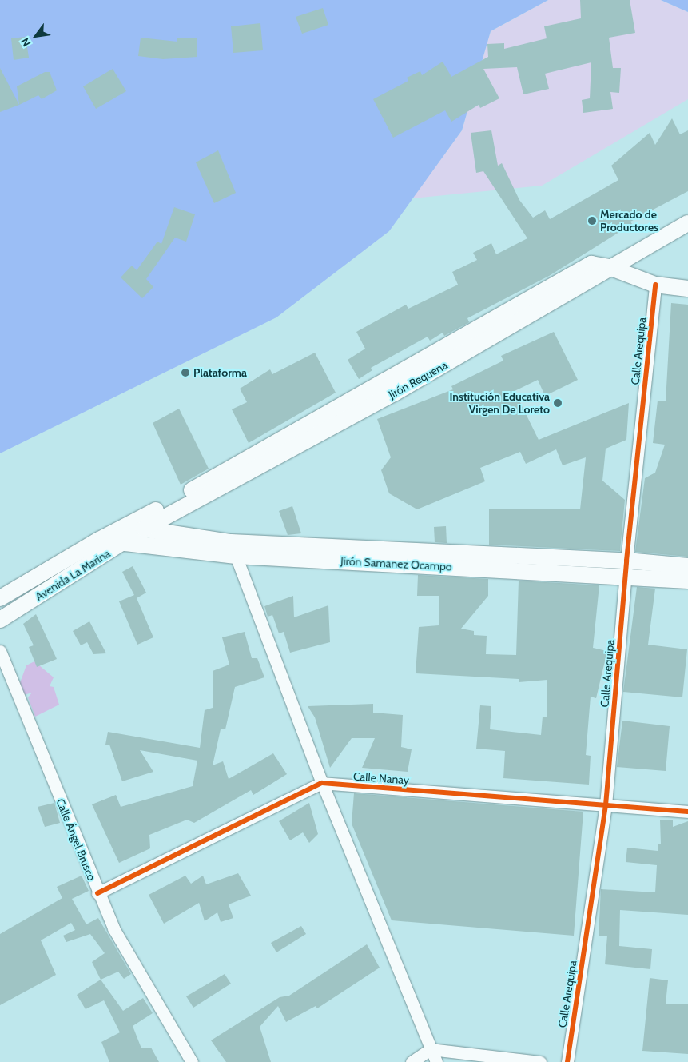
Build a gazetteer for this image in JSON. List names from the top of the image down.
{
  "streets": {
    "main road": ["Jirón Requena", "Jirón Samanez Ocampo", "Avenida La Marina"],
    "street": ["Calle Arequipa", "Calle Nanay", "Calle Ángel Brusco"]
  },
  "crossings": [
    ["Calle Arequipa", "Jirón Samanez Ocampo"],
    ["Calle Arequipa", "Calle Nanay"],
    ["Jirón Requena", "Jirón Samanez Ocampo"],
    ["Jirón Requena", "Avenida La Marina"],
    ["Jirón Samanez Ocampo", "Avenida La Marina"]
  ],
  "places": ["Mercado de Productores", "Plataforma", "Institución Educativa Virgen De Loreto"],
  "north": "bottom left"
}
